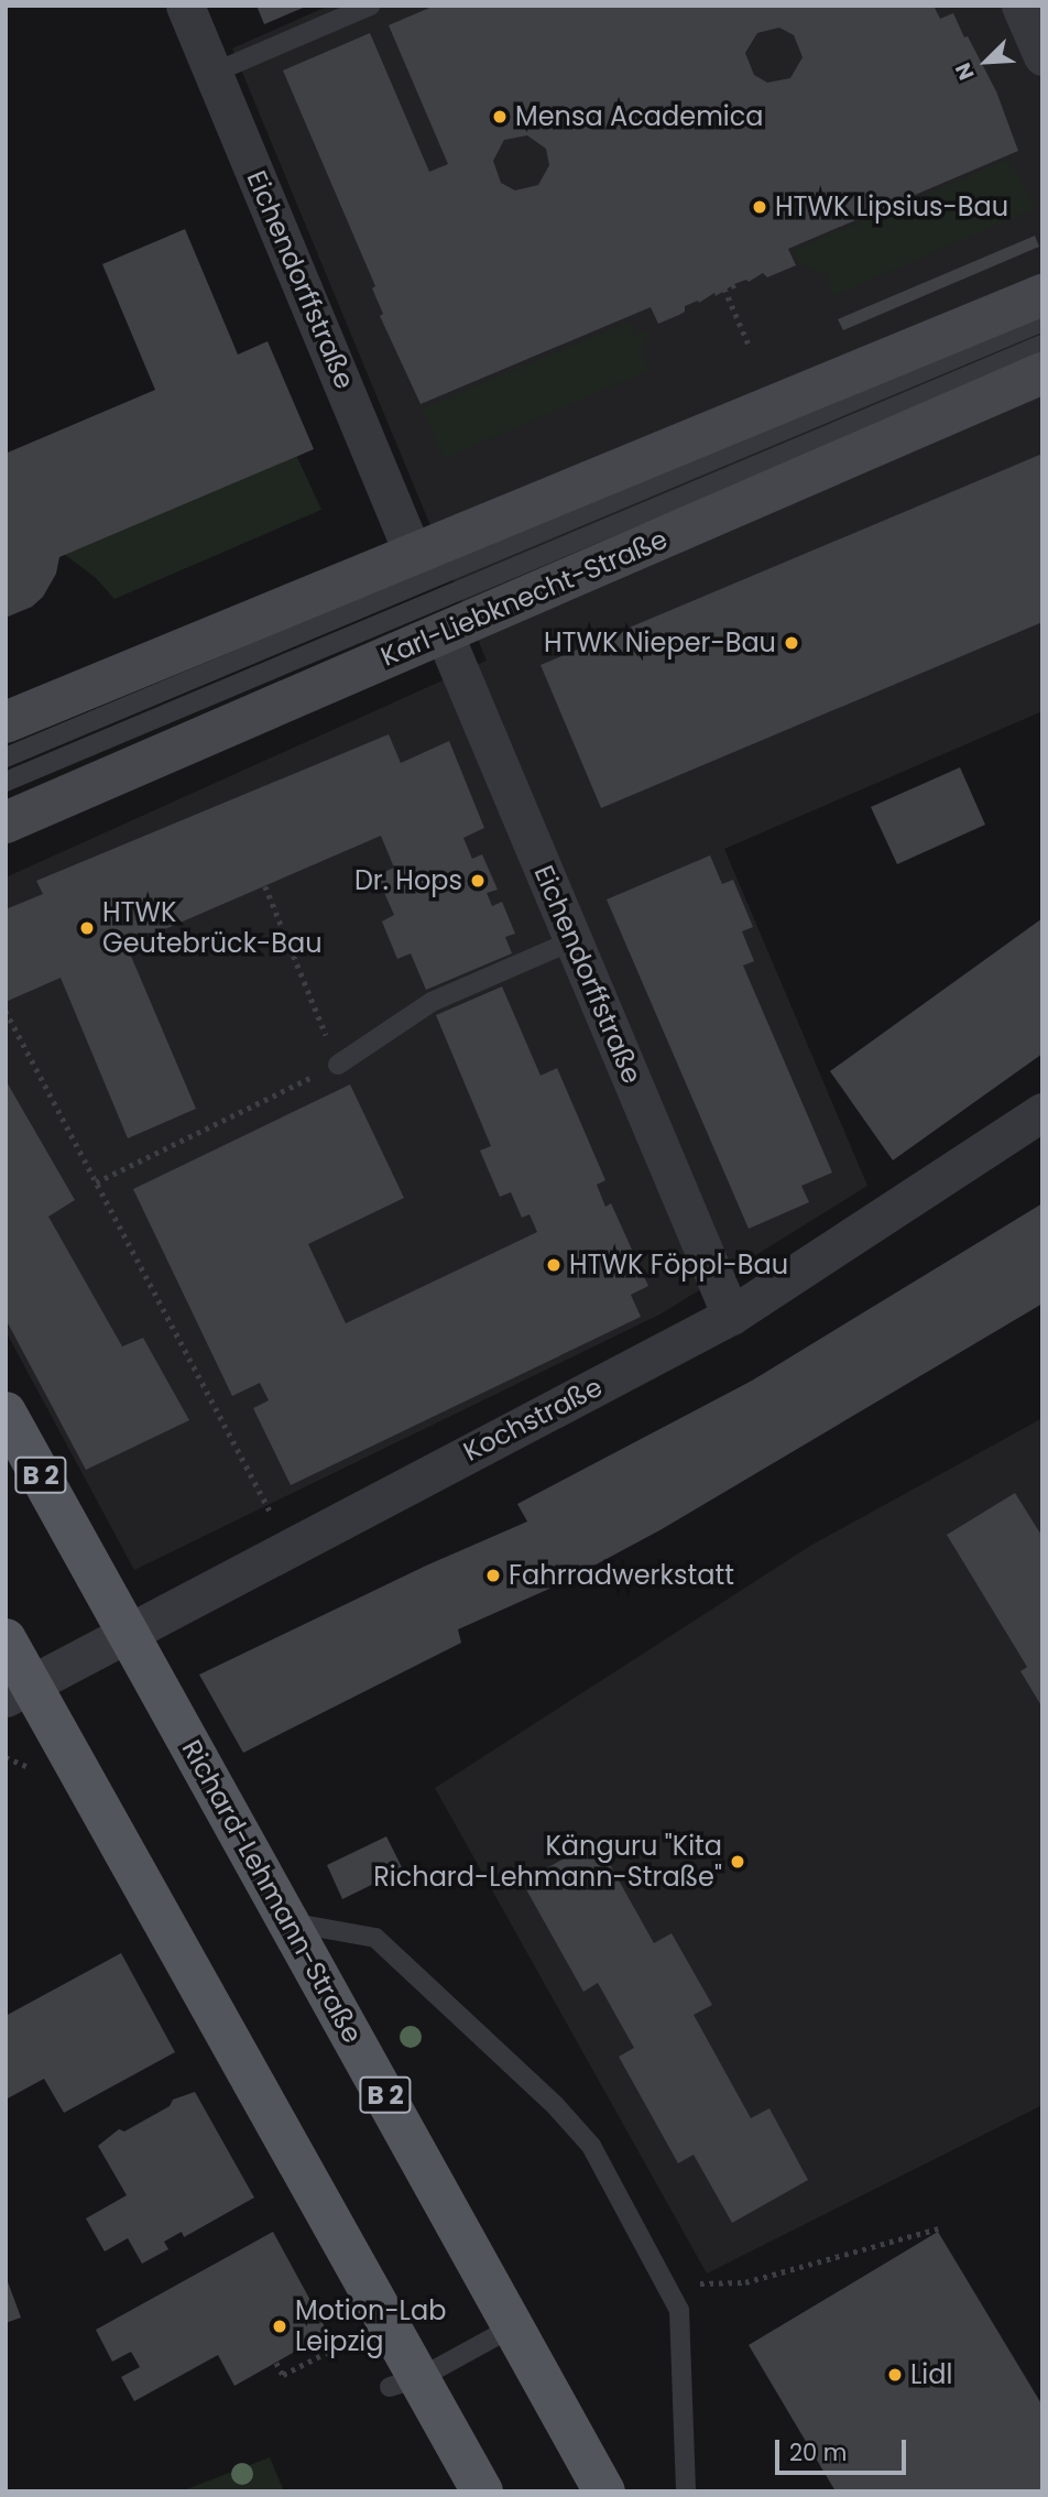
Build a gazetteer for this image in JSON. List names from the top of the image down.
{
  "streets": {
    "main road": ["Karl-Liebknecht-Straße", "B 2", "Richard-Lehmann-Straße"],
    "street": ["Eichendorffstraße", "Kochstraße"]
  },
  "crossings": [
    ["Eichendorffstraße", "Karl-Liebknecht-Straße"],
    ["Eichendorffstraße", "Kochstraße"],
    ["Kochstraße", "Richard-Lehmann-Straße"]
  ],
  "places": [
    "Mensa Academica",
    "HTWK Lipsius-Bau",
    "HTWK Nieper-Bau",
    "Dr. Hops",
    "HTWK Geutebrück-Bau",
    "HTWK Föppl-Bau",
    "Fahrradwerkstatt",
    "Känguru \"Kita Richard-Lehmann-Straße\"",
    "Motion-Lab Leipzig",
    "Lidl"
  ],
  "scale_bar": "20 m",
  "north": "bottom left"
}
